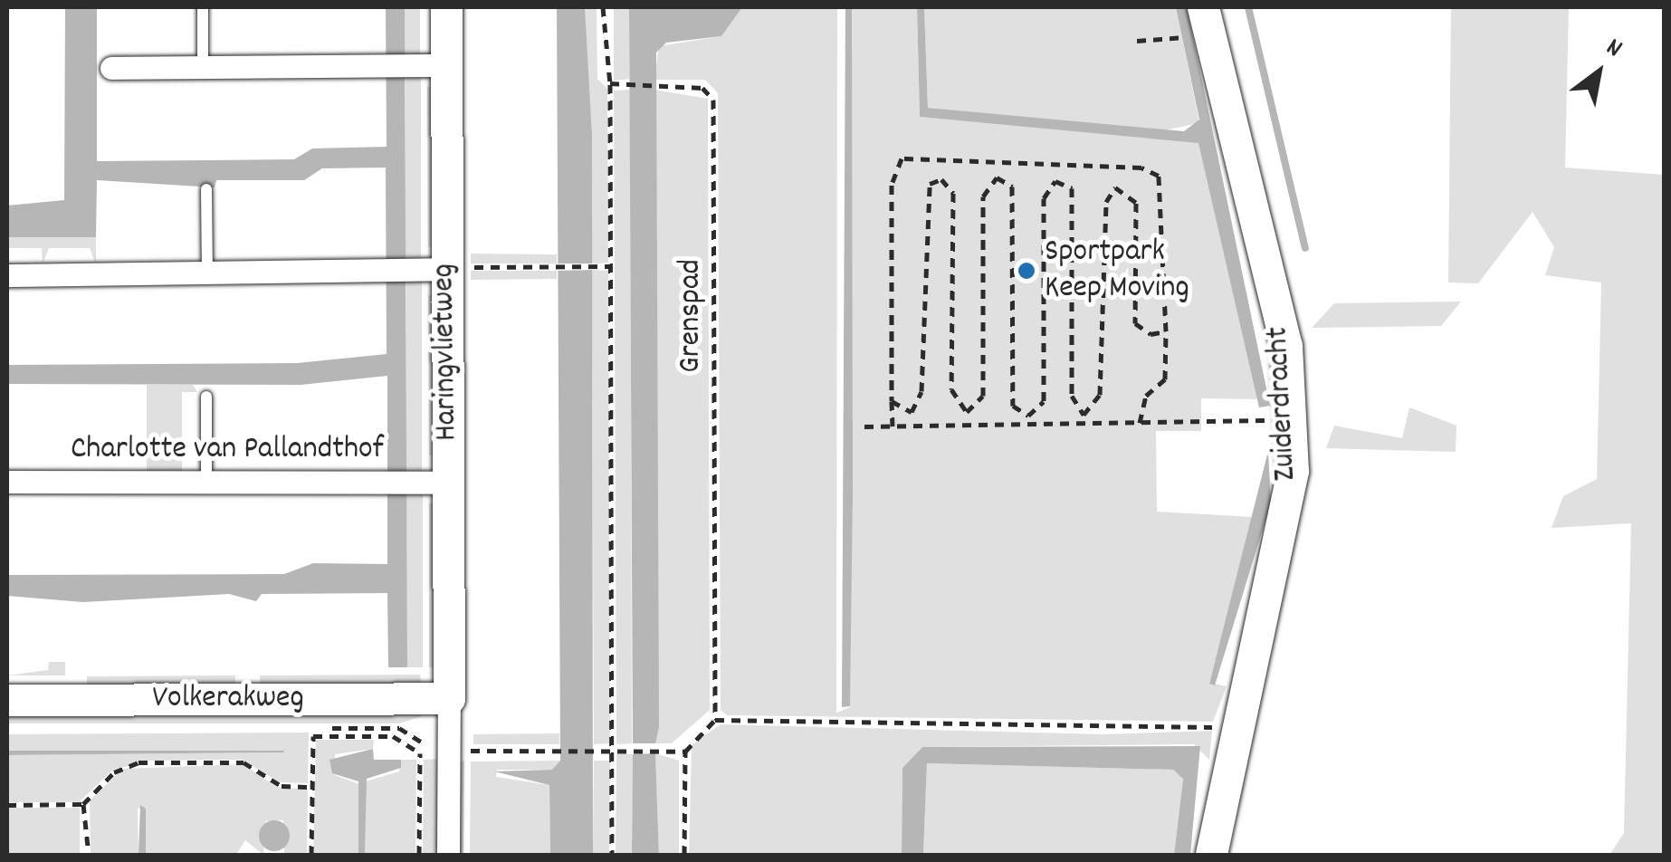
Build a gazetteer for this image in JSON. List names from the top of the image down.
{
  "streets": {
    "street": [
      "Haringvlietweg",
      "Zuiderdracht",
      "Charlotte van Pallandthof",
      "Volkerakweg"
    ],
    "path": ["Grenspad"]
  },
  "crossings": [
    ["Haringvlietweg", "Charlotte van Pallandthof"],
    ["Haringvlietweg", "Volkerakweg"]
  ],
  "places": ["Sportpark Keep Moving"],
  "north": "top right"
}
